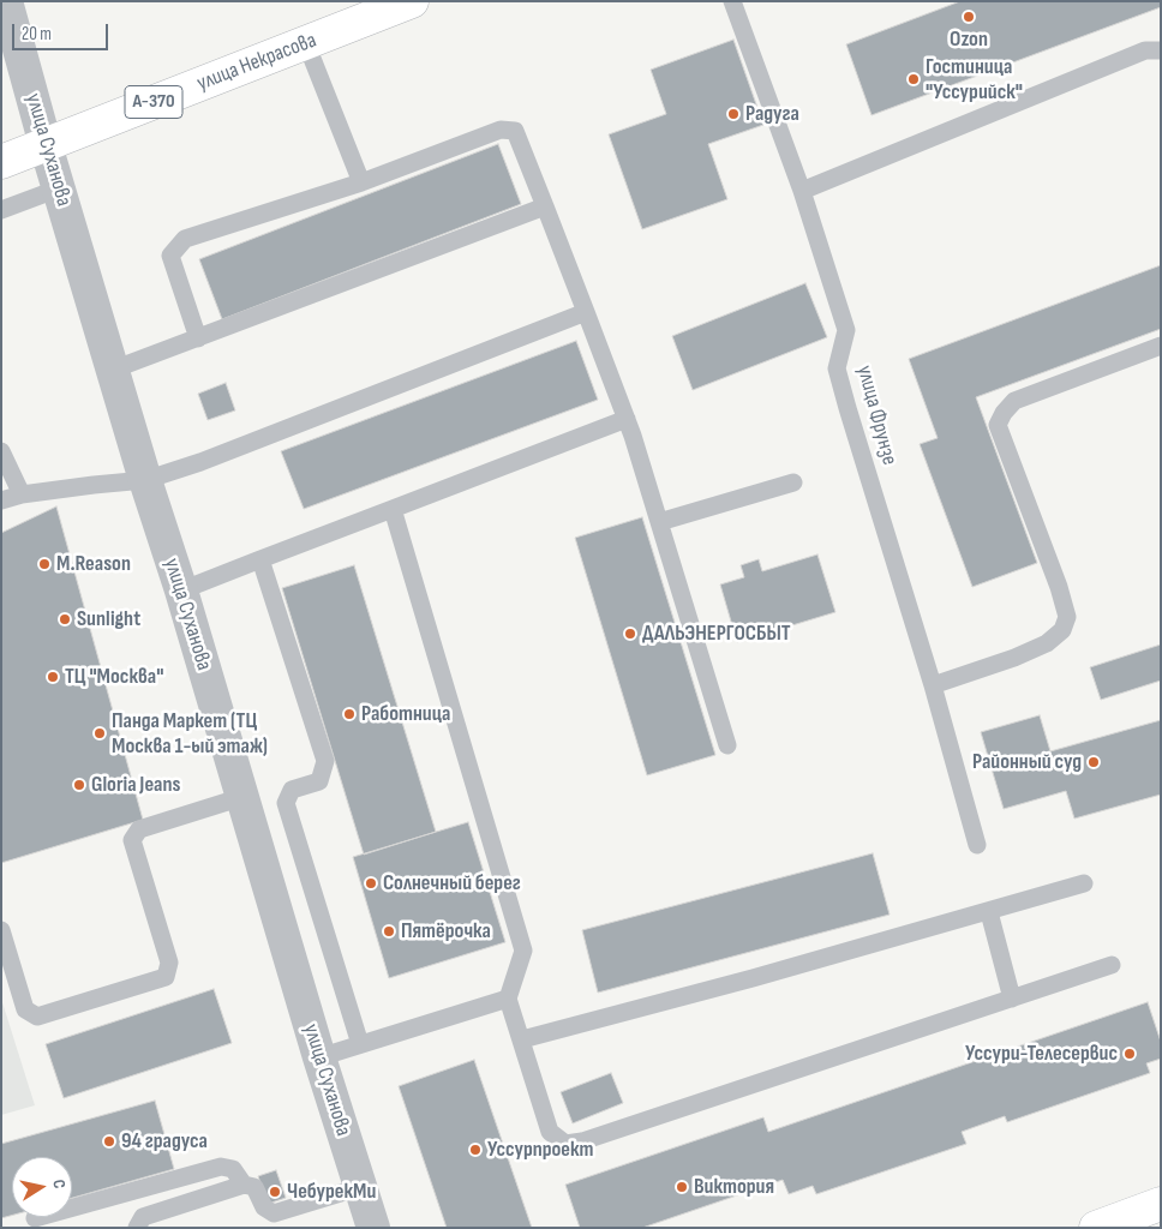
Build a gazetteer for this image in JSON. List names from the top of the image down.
{
  "streets": {
    "main road": ["улица Некрасова", "А-370"],
    "street": ["улица Суханова"],
    "lane": ["улица Фрунзе"]
  },
  "crossings": [
    ["улица Некрасова", "улица Суханова"]
  ],
  "places": [
    "Ozon",
    "Гостиница \"Уссурийск\"",
    "Радуга",
    "M.Reason",
    "Sunlight",
    "ДАЛЬЭНЕРГОСБЫТ",
    "ТЦ \"Москва\"",
    "Работница",
    "Панда Маркет (ТЦ Москва 1-ый этаж)",
    "Районный суд",
    "Gloria Jeans",
    "Солнечный берег",
    "Пятёрочка",
    "Уссури-Телесервис",
    "94 градуса",
    "Уссурпроект",
    "Виктория",
    "ЧебурекМи"
  ],
  "scale_bar": "20 m",
  "north": "right"
}
